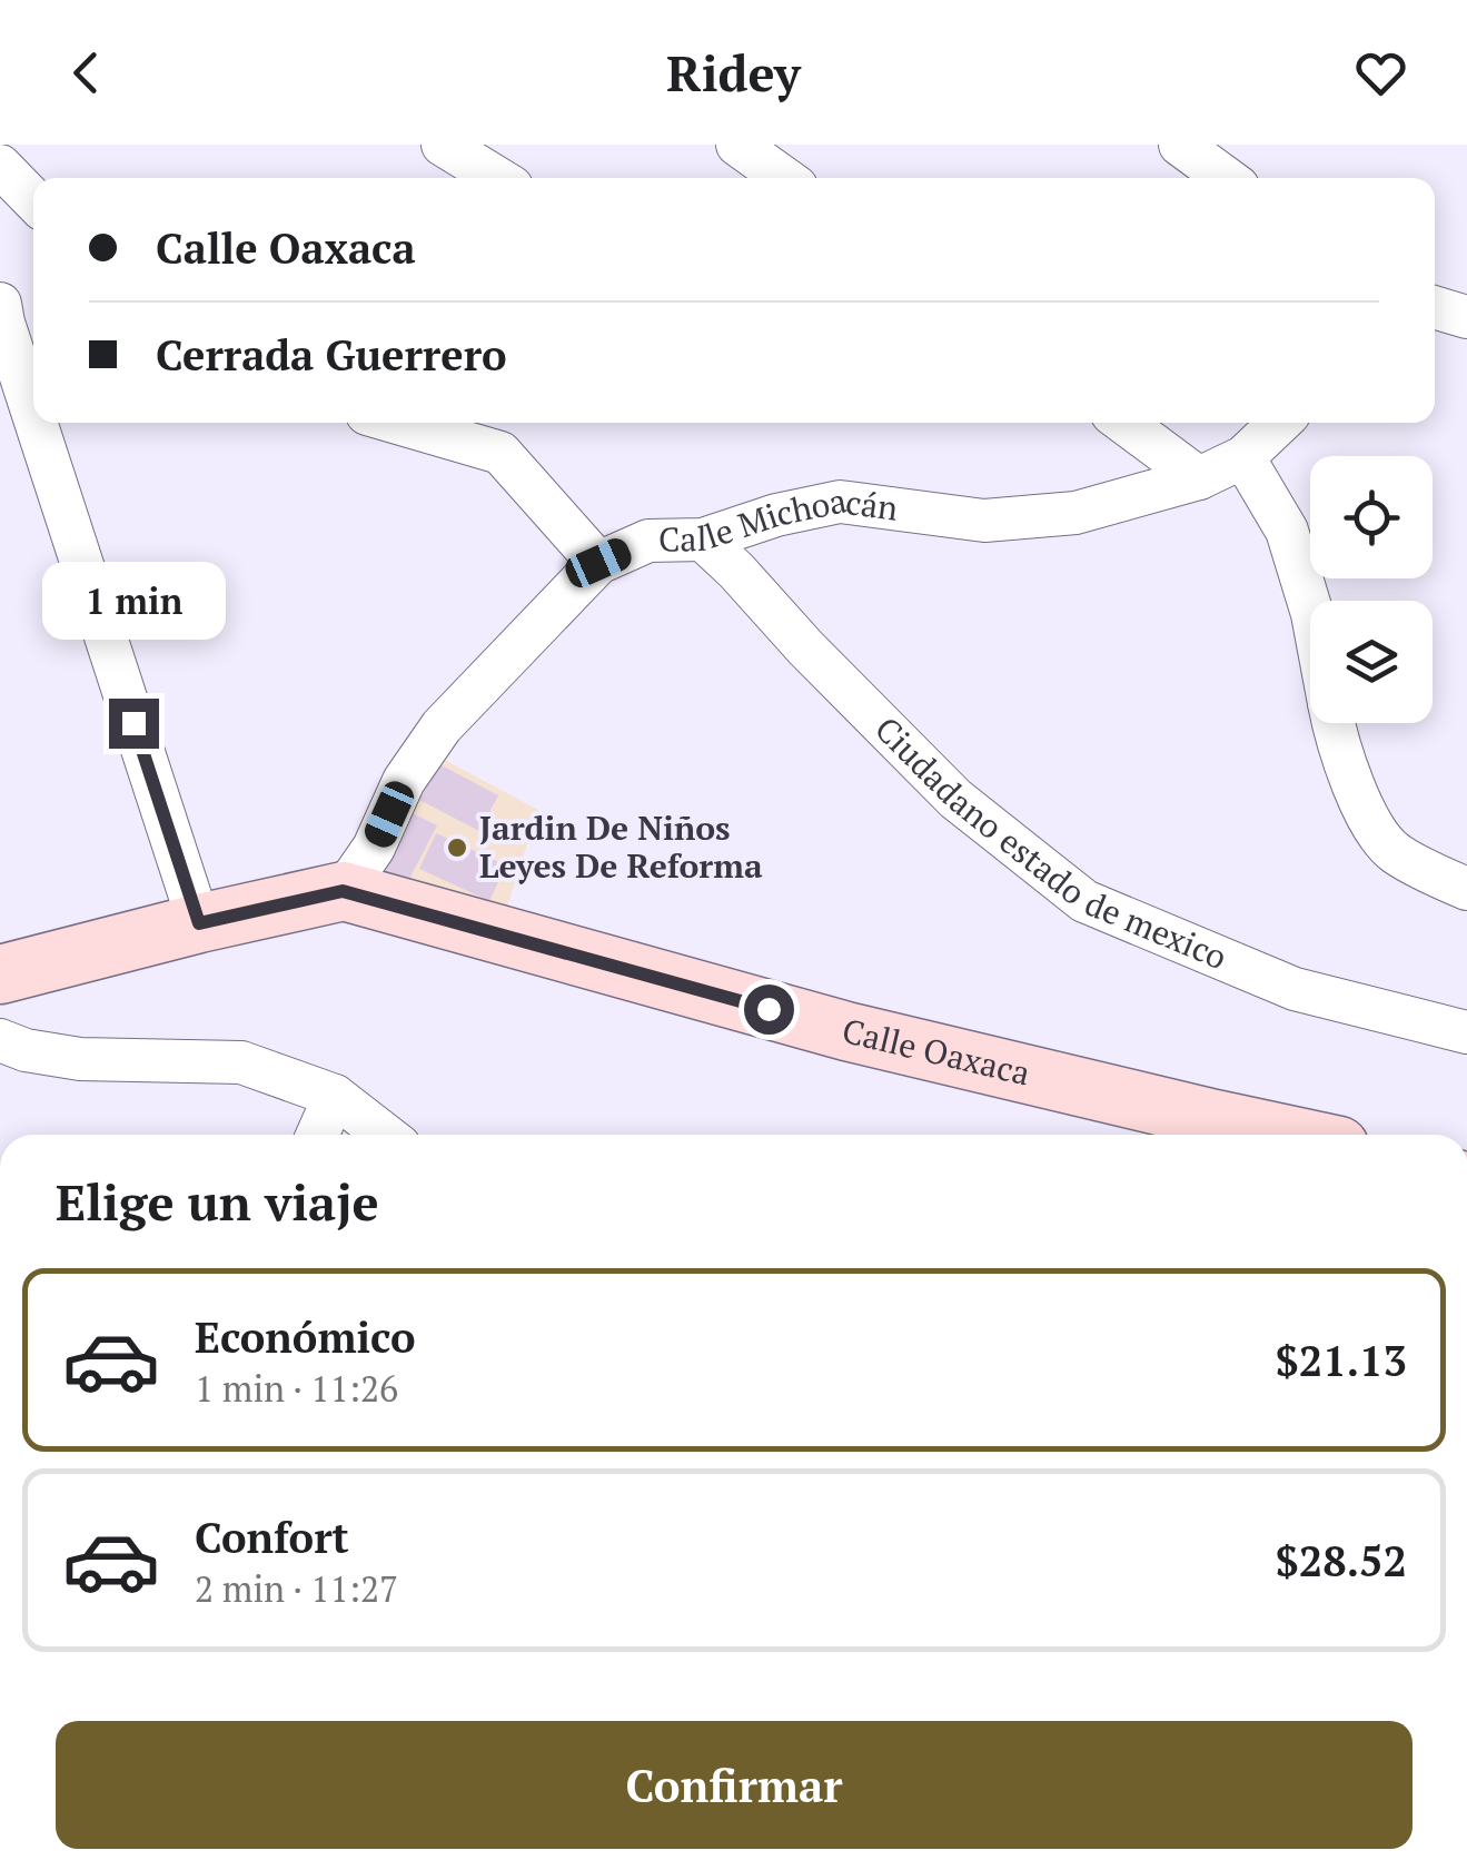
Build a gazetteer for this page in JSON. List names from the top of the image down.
{
  "streets": {
    "street": ["Calle Michoacán", "Ciudadano estado de mexico", "Calle Oaxaca"]
  },
  "crossings": [
    ["Calle Michoacán", "Ciudadano estado de mexico"],
    ["Calle Michoacán", "Calle Oaxaca"]
  ],
  "places": ["Jardin De Niños Leyes De Reforma"],
  "page": {
    "header": "Ridey",
    "banner": ["Calle Oaxaca", "Cerrada Guerrero"],
    "bubble": "1 min",
    "heading": "Elige un viaje",
    "list": [
      {
        "name": "Económico",
        "note": "1 min · 11:26",
        "value": "$21.13"
      },
      {
        "name": "Confort",
        "note": "2 min · 11:27",
        "value": "$28.52"
      }
    ],
    "buttons": "Confirmar"
  }
}
